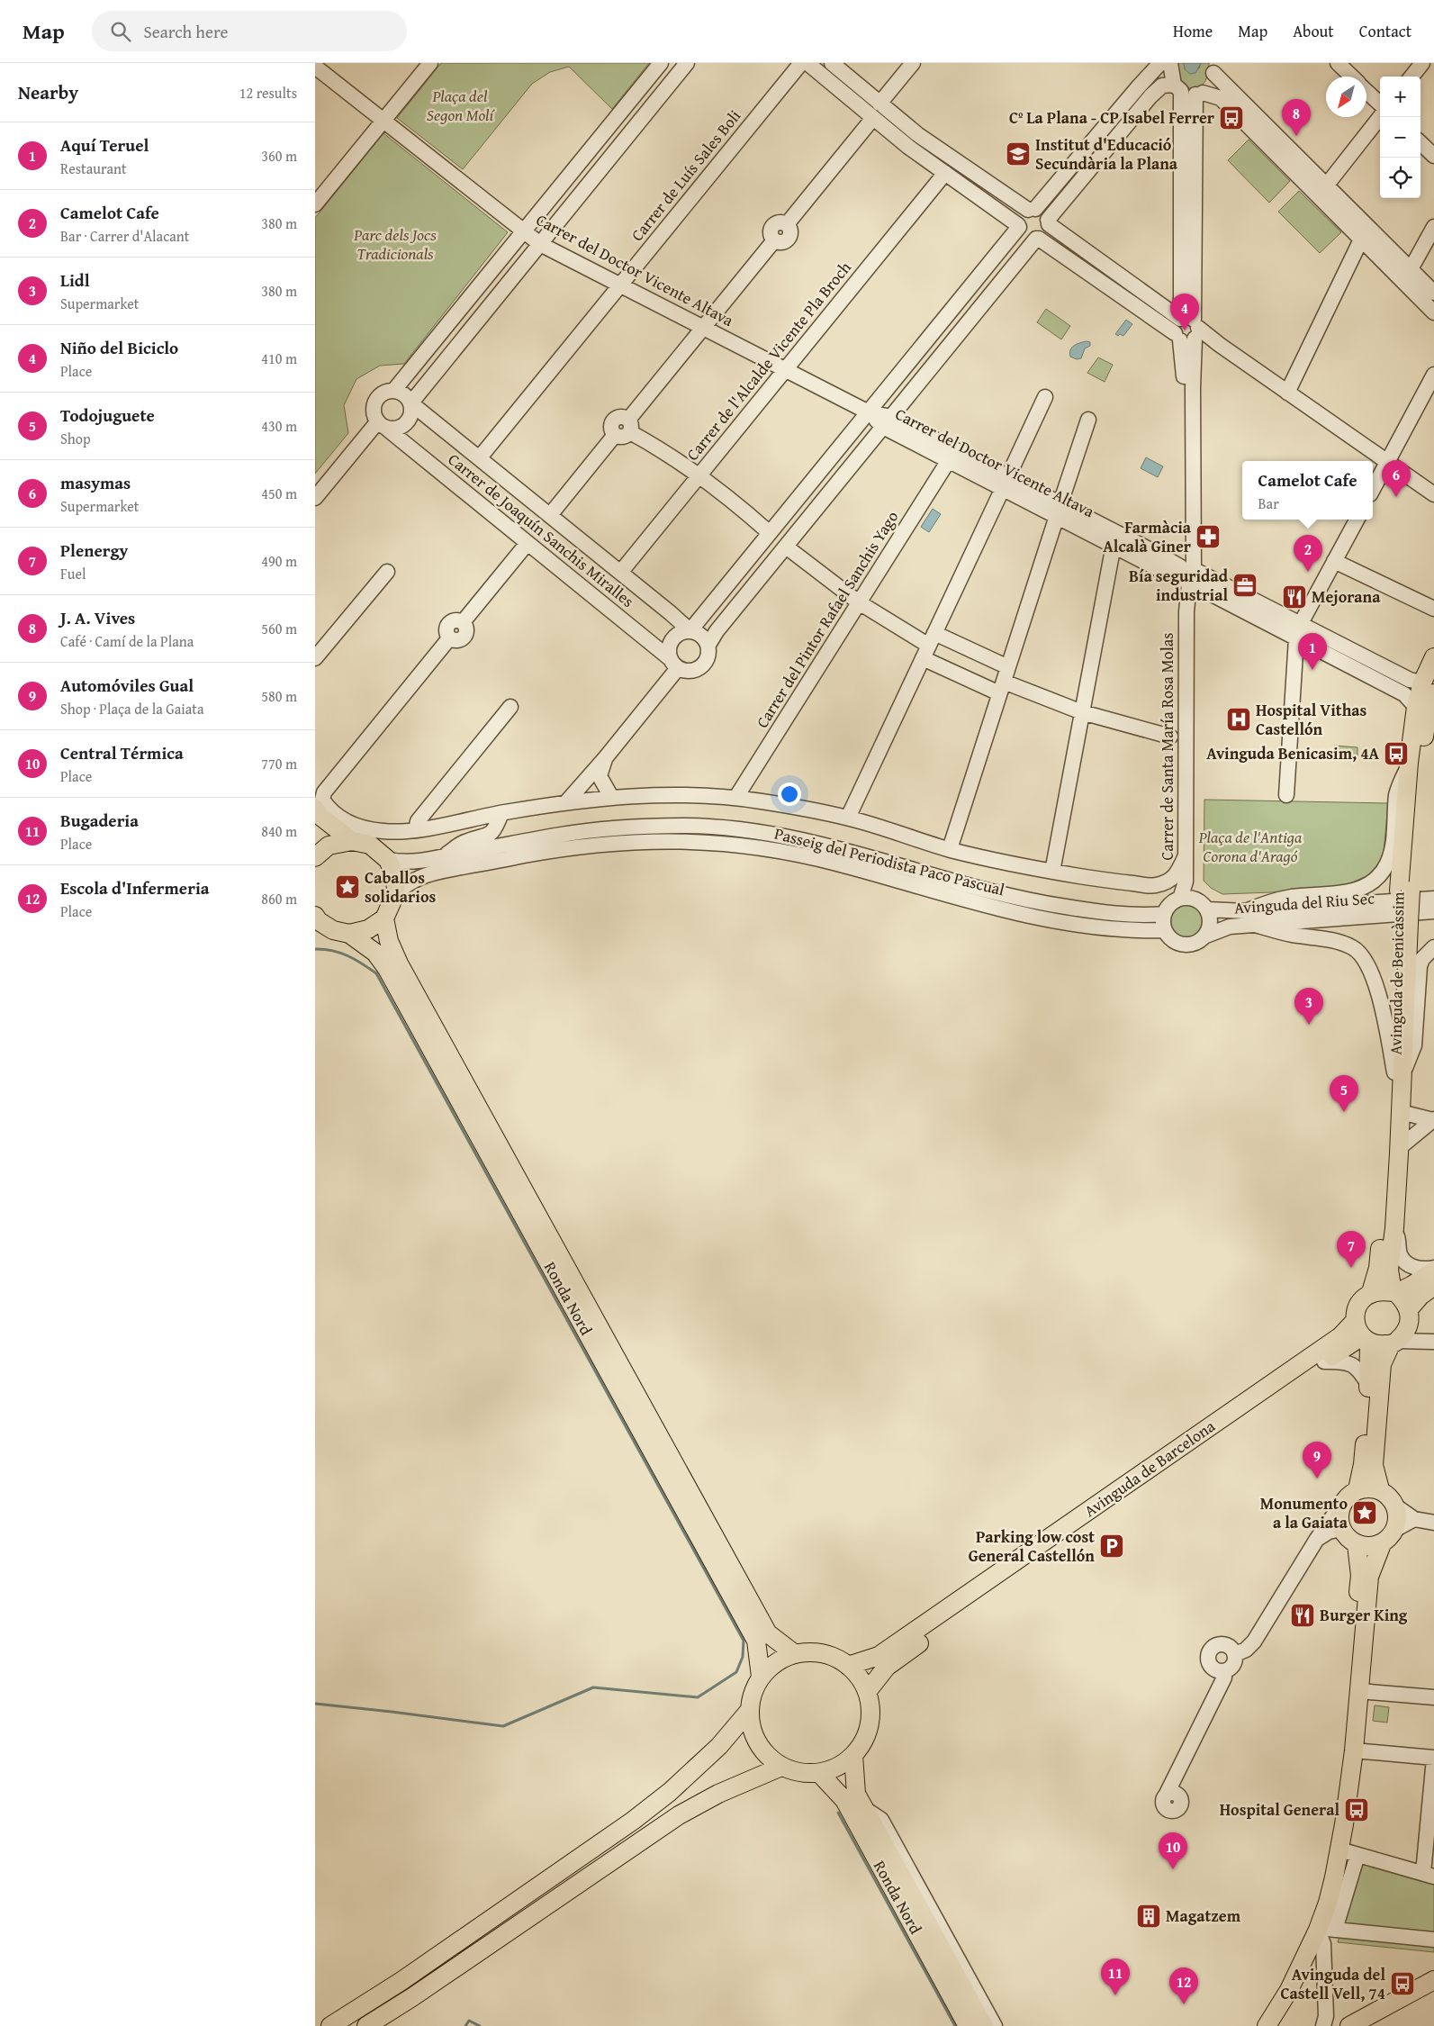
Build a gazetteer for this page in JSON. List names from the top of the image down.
{
  "streets": {
    "main road": ["Avinguda de Benicàssim", "Ronda Nord", "Avinguda de Barcelona"],
    "street": [
      "Carrer de Luís Sales Boli",
      "Carrer del Doctor Vicente Altava",
      "Carrer de l'Alcalde Vicente Pla Broch",
      "Carrer de Joaquín Sanchis Miralles",
      "Carrer del Pintor Rafael Sanchis Yago",
      "Carrer de Santa María Rosa Molas",
      "Passeig del Periodista Paco Pascual",
      "Avinguda del Riu Sec"
    ]
  },
  "crossings": [
    ["Carrer de Luís Sales Boli", "Carrer del Doctor Vicente Altava"],
    ["Carrer de Luís Sales Boli", "Carrer de Joaquín Sanchis Miralles"],
    ["Carrer del Doctor Vicente Altava", "Carrer de l'Alcalde Vicente Pla Broch"],
    ["Carrer del Doctor Vicente Altava", "Carrer del Pintor Rafael Sanchis Yago"],
    ["Carrer del Doctor Vicente Altava", "Carrer de Santa María Rosa Molas"],
    ["Carrer del Doctor Vicente Altava", "Avinguda de Benicàssim"],
    ["Carrer de l'Alcalde Vicente Pla Broch", "Carrer de Joaquín Sanchis Miralles"],
    ["Carrer de Joaquín Sanchis Miralles", "Passeig del Periodista Paco Pascual"],
    ["Carrer del Pintor Rafael Sanchis Yago", "Passeig del Periodista Paco Pascual"],
    ["Carrer de Santa María Rosa Molas", "Passeig del Periodista Paco Pascual"],
    ["Carrer de Santa María Rosa Molas", "Avinguda del Riu Sec"],
    ["Passeig del Periodista Paco Pascual", "Avinguda del Riu Sec"],
    ["Avinguda de Benicàssim", "Avinguda de Barcelona"],
    ["Ronda Nord", "Avinguda de Barcelona"]
  ],
  "parks": ["Plaça del Segon Molí", "Parc dels Jocs Tradicionals", "Plaça de l'Antiga Corona d'Aragó"],
  "places": {
    "bus stop": [
      "Cº La Plana - CP Isabel Ferrer",
      "Avinguda Benicasim, 4A",
      "Hospital General",
      "Avinguda del Castell Vell, 74"
    ],
    "school or university": ["Institut d'Educació Secundària la Plana"],
    "pharmacy": ["Farmàcia Alcalà Giner"],
    "office": ["Bía seguridad industrial"],
    "restaurant": ["Mejorana", "Burger King"],
    "hospital": ["Hospital Vithas Castellón"],
    "place": ["Caballos solidarios", "Monumento a la Gaiata"],
    "parking": ["Parking low cost General Castellón"],
    "building": ["Magatzem"]
  },
  "north": "bottom left",
  "page": {
    "header": "Map",
    "search": "Search here",
    "nav": [
      "Home",
      "Map",
      "About",
      "Contact"
    ],
    "heading": ["Nearby", "12 results"],
    "map_buttons": ["+", "−"],
    "pins": [
      "8",
      "4",
      "6",
      "2",
      "1",
      "3",
      "5",
      "7",
      "9",
      "10",
      "11",
      "12"
    ],
    "list": [
      {
        "mark": "1",
        "name": "Aquí Teruel",
        "note": "Restaurant",
        "value": "360 m"
      },
      {
        "mark": "2",
        "name": "Camelot Cafe",
        "note": "Bar · Carrer d'Alacant",
        "value": "380 m"
      },
      {
        "mark": "3",
        "name": "Lidl",
        "note": "Supermarket",
        "value": "380 m"
      },
      {
        "mark": "4",
        "name": "Niño del Biciclo",
        "note": "Place",
        "value": "410 m"
      },
      {
        "mark": "5",
        "name": "Todojuguete",
        "note": "Shop",
        "value": "430 m"
      },
      {
        "mark": "6",
        "name": "masymas",
        "note": "Supermarket",
        "value": "450 m"
      },
      {
        "mark": "7",
        "name": "Plenergy",
        "note": "Fuel",
        "value": "490 m"
      },
      {
        "mark": "8",
        "name": "J. A. Vives",
        "note": "Café · Camí de la Plana",
        "value": "560 m"
      },
      {
        "mark": "9",
        "name": "Automóviles Gual",
        "note": "Shop · Plaça de la Gaiata",
        "value": "580 m"
      },
      {
        "mark": "10",
        "name": "Central Térmica",
        "note": "Place",
        "value": "770 m"
      },
      {
        "mark": "11",
        "name": "Bugaderia",
        "note": "Place",
        "value": "840 m"
      },
      {
        "mark": "12",
        "name": "Escola d'Infermeria",
        "note": "Place",
        "value": "860 m"
      }
    ],
    "popup": ["Camelot Cafe", "Bar"]
  }
}
